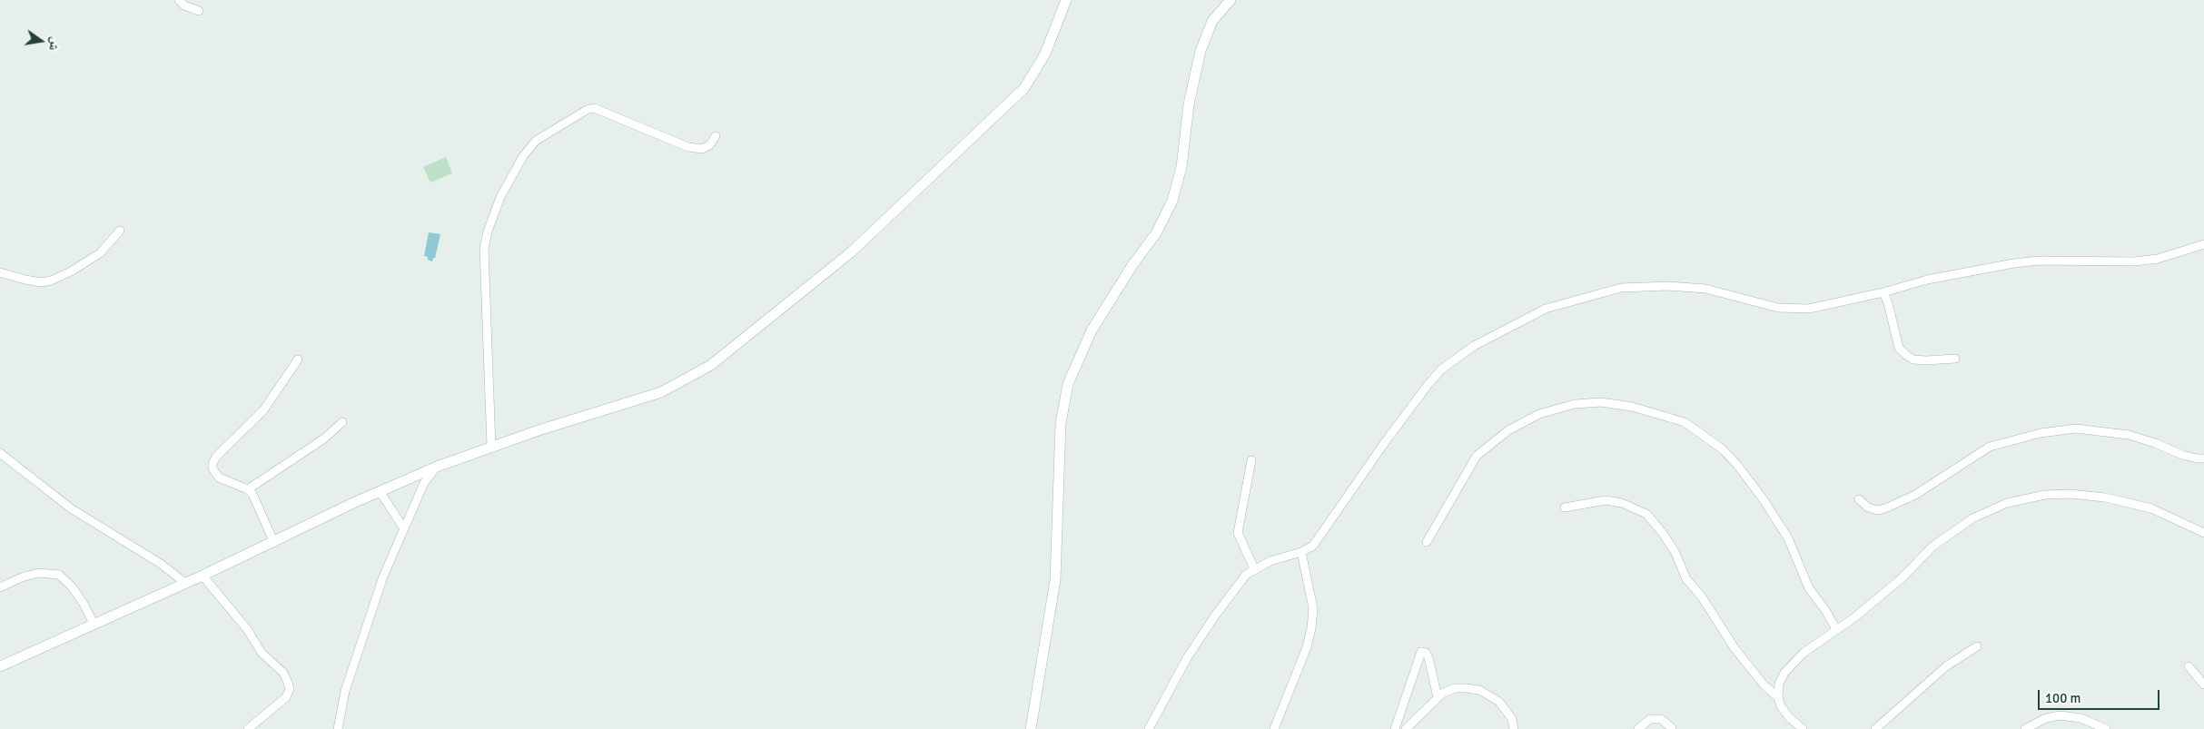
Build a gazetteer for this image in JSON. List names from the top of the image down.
{
  "scale_bar": "100 m",
  "north": "right"
}
